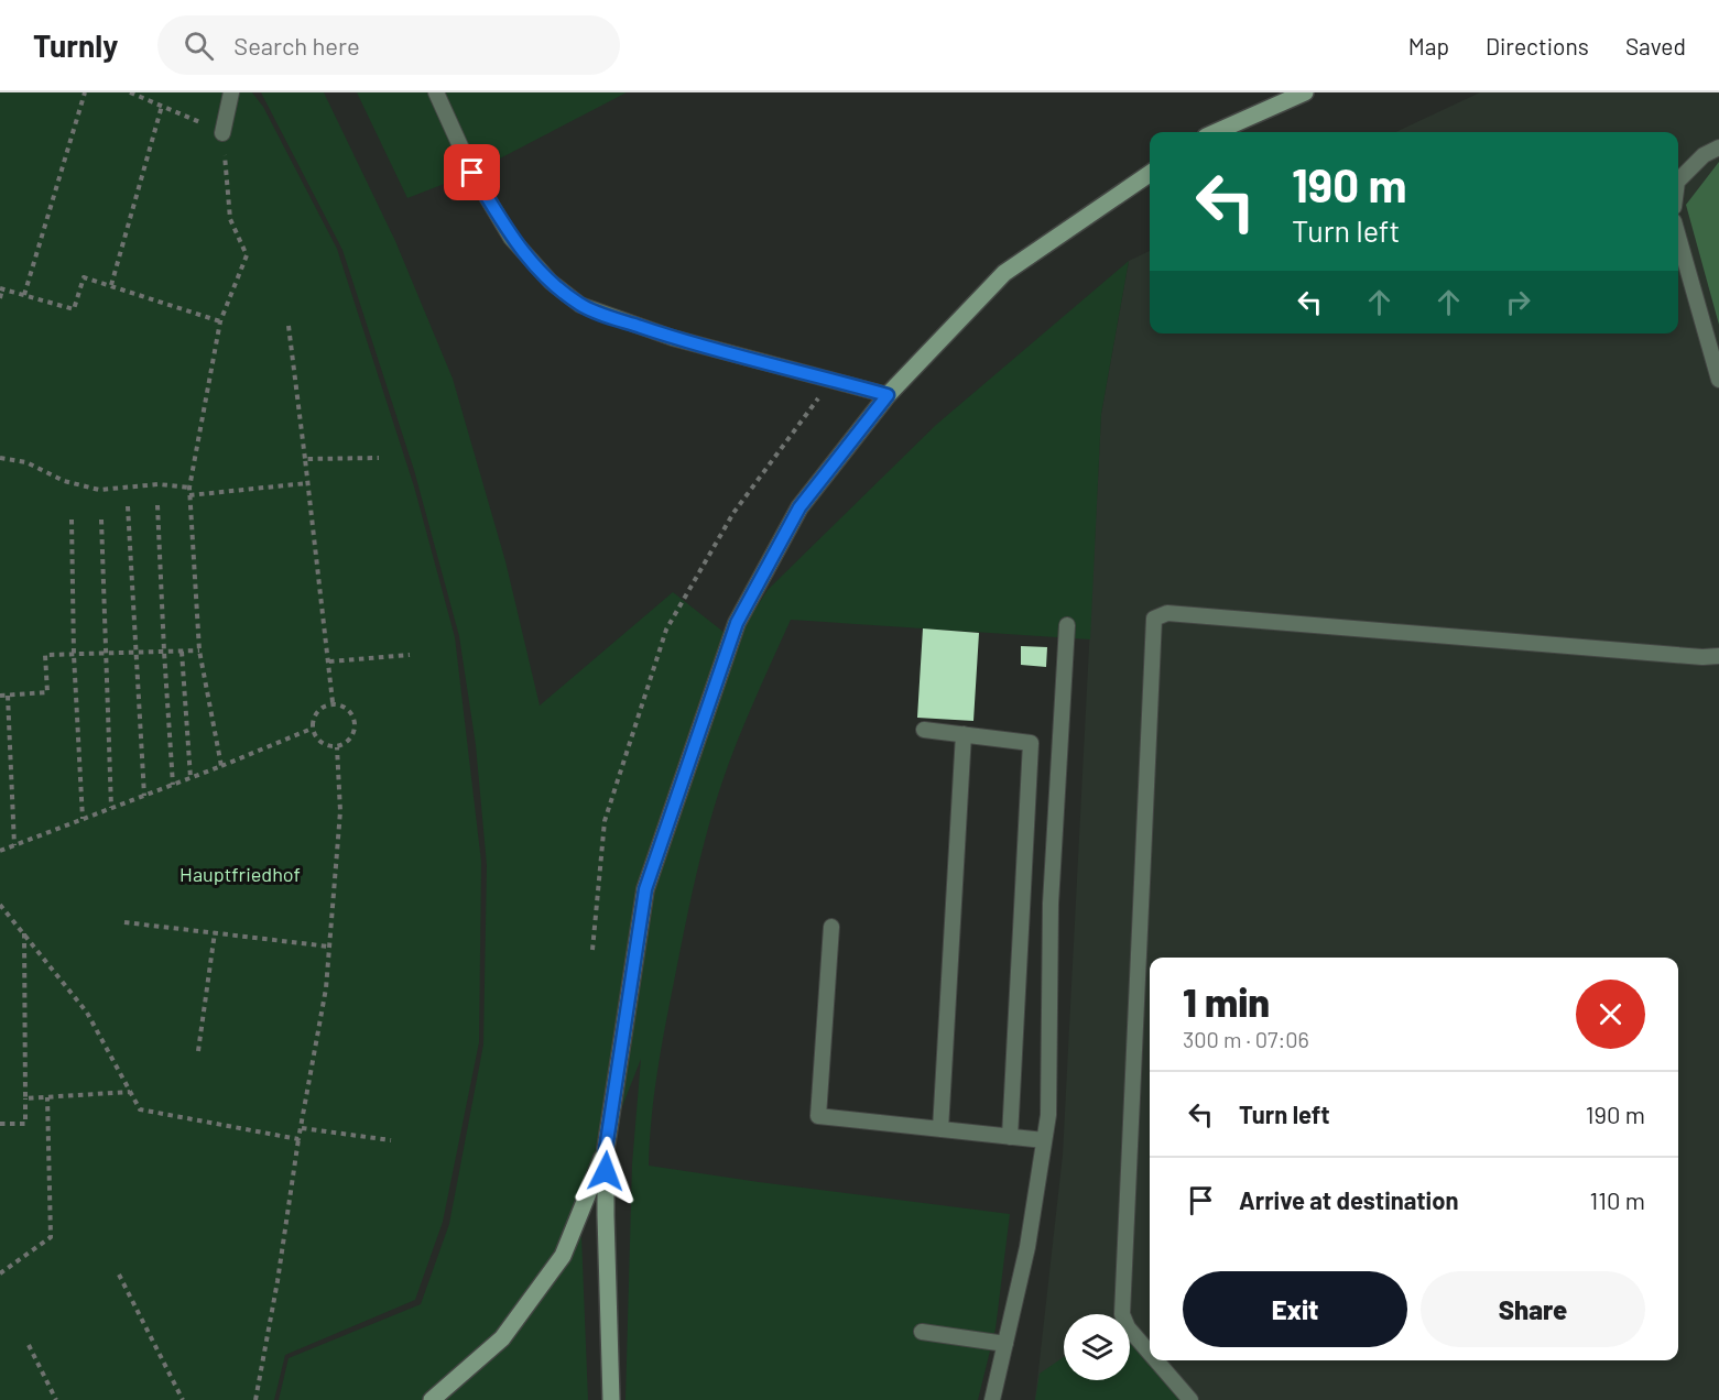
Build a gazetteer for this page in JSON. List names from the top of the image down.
{
  "parks": ["Hauptfriedhof"],
  "page": {
    "header": "Turnly",
    "search": "Search here",
    "nav": ["Map", "Directions", "Saved"],
    "turn": ["190 m", "Turn left"],
    "heading": ["1 min", "300 m · 07:06"],
    "list": [
      {
        "name": "Turn left",
        "value": "190 m"
      },
      {
        "name": "Arrive at destination",
        "value": "110 m"
      }
    ],
    "buttons": ["Exit", "Share"]
  }
}
